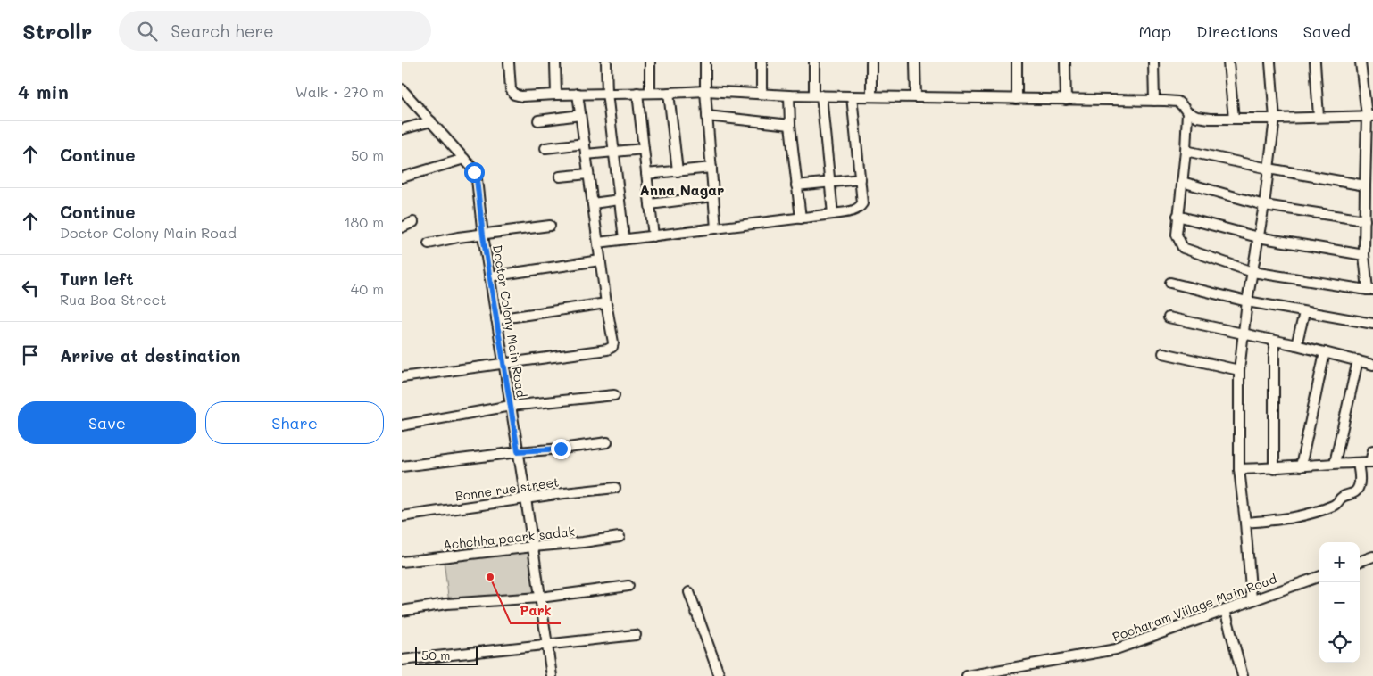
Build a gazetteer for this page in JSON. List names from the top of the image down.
{
  "streets": {
    "street": [
      "Doctor Colony Main Road",
      "Bonne rue street",
      "Achchha paark sadak",
      "Pocharam Village Main Road"
    ]
  },
  "crossings": [
    ["Doctor Colony Main Road", "Bonne rue street"],
    ["Doctor Colony Main Road", "Achchha paark sadak"]
  ],
  "districts": ["Anna Nagar"],
  "places": ["Park"],
  "scale_bar": "50 m",
  "page": {
    "header": "Strollr",
    "search": "Search here",
    "nav": ["Map", "Directions", "Saved"],
    "heading": ["4 min", "Walk · 270 m"],
    "list": [
      ["Continue", "50 m"],
      ["Continue", "Doctor Colony Main Road", "180 m"],
      ["Turn left", "Rua Boa Street", "40 m"],
      "Arrive at destination"
    ],
    "buttons": ["Save", "Share"],
    "map_buttons": ["+", "−"],
    "scale": "50 m"
  }
}
